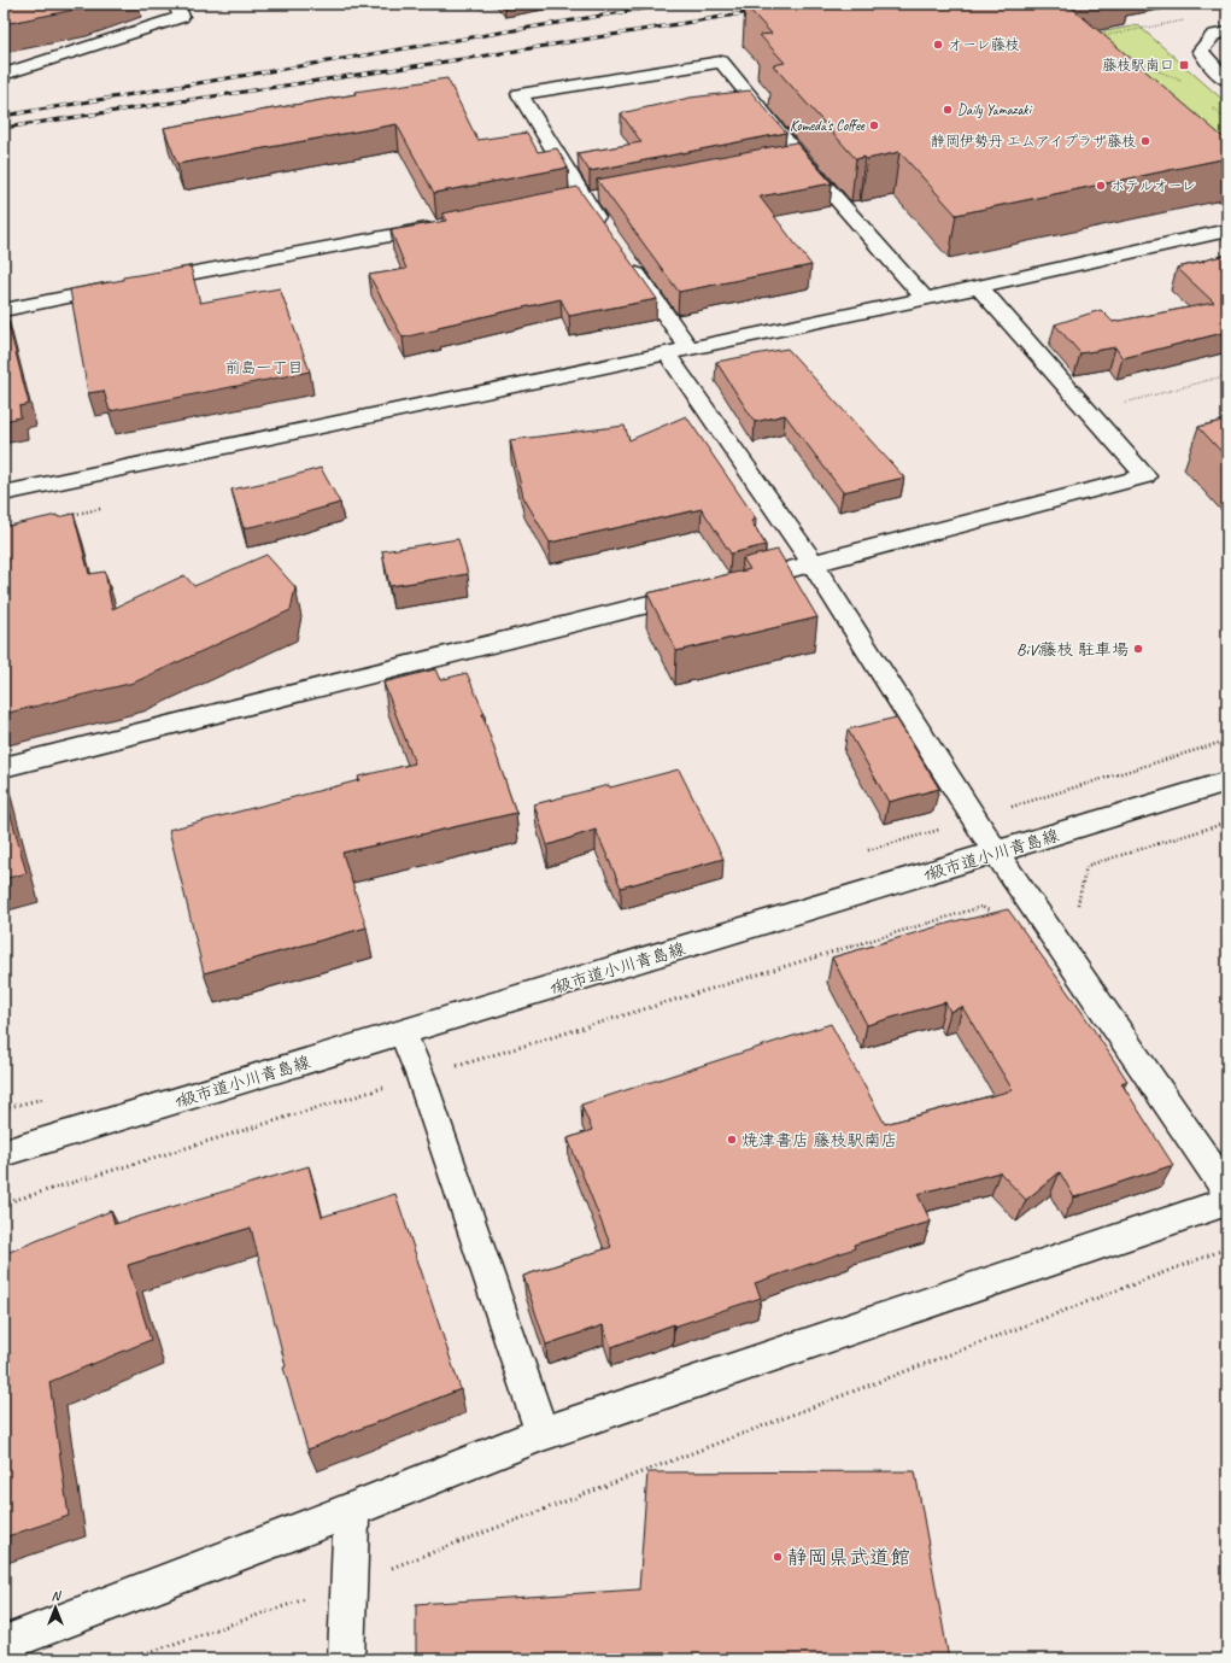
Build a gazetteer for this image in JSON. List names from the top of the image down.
{
  "streets": {
    "street": ["1級市道小川青島線"]
  },
  "districts": ["前島一丁目"],
  "places": {
    "other": [
      "オーレ藤枝",
      "Daily Yamazaki",
      "Komeda's Coffee",
      "静岡伊勢丹 エムアイプラザ藤枝",
      "ホテルオーレ",
      "BiVi藤枝 駐車場",
      "焼津書店 藤枝駅南店",
      "静岡県武道館"
    ],
    "transit": ["藤枝駅南口"]
  },
  "north": "top"
}
